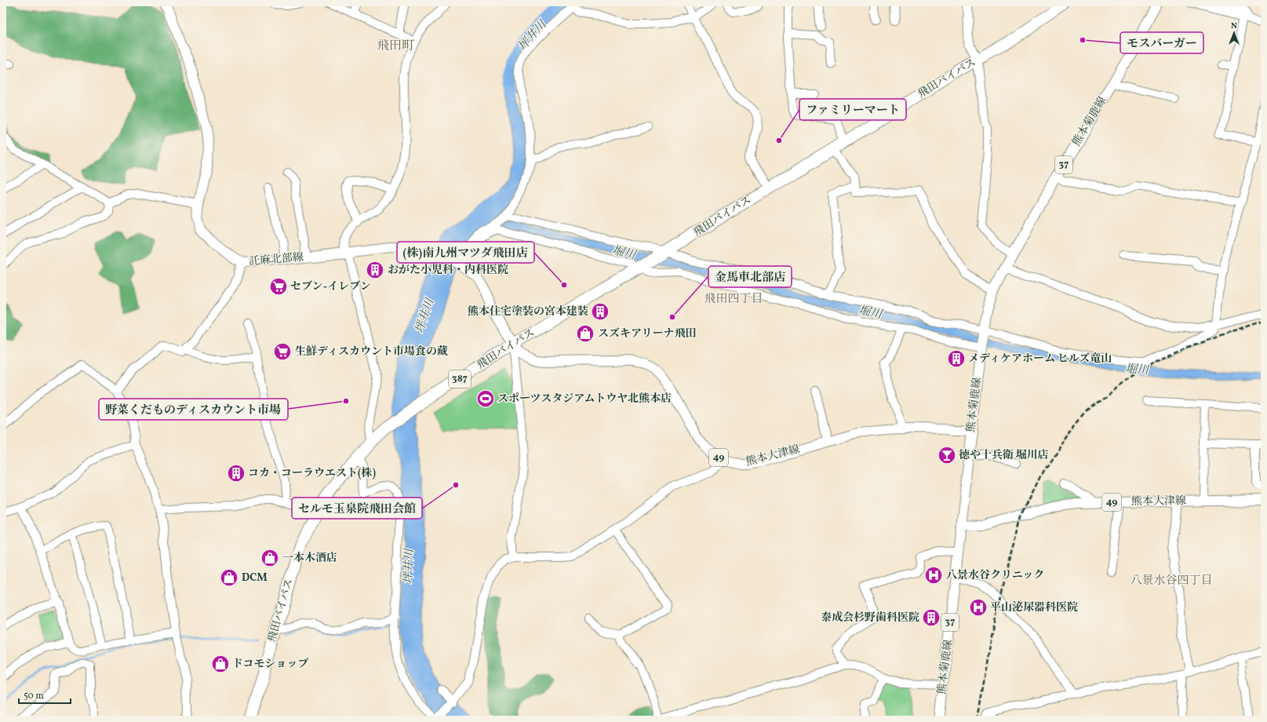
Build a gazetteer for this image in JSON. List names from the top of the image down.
{
  "streets": {
    "highway": ["飛田バイパス", "387"],
    "main road": [
      "熊本菊鹿線",
      "37",
      "託麻北部線",
      "熊本大津線",
      "49"
    ]
  },
  "crossings": [
    ["飛田バイパス", "託麻北部線"],
    ["飛田バイパス", "熊本大津線"],
    ["熊本菊鹿線", "熊本大津線"],
    ["託麻北部線", "熊本大津線"]
  ],
  "districts": ["飛田町", "飛田四丁目", "八景水谷四丁目"],
  "water": ["坪井川", "堀川"],
  "places": {
    "other": [
      "モスバーガー",
      "ファミリーマート",
      "(株)南九州マツダ飛田店",
      "金馬車北部店",
      "野菜くだものディスカウント市場",
      "セルモ玉泉院飛田会館"
    ],
    "building": [
      "おがた小児科・内科医院",
      "熊本住宅塗装の宮本建装",
      "メディケアホーム ヒルズ竜山",
      "コカ・コーラウエスト(株)",
      "泰成会杉野歯科医院"
    ],
    "supermarket": ["セブン-イレブン", "生鮮ディスカウント市場食の藏"],
    "shop": [
      "スズキアリーナ飛田",
      "一本木酒店",
      "DCM",
      "ドコモショップ"
    ],
    "sports": ["スポーツスタジアムトウヤ北熊本店"],
    "bar": ["徳や十兵衛 堀川店"],
    "hospital": ["八景水谷クリニック", "平山泌尿器科医院"]
  },
  "scale_bar": "50 m",
  "north": "top"
}
